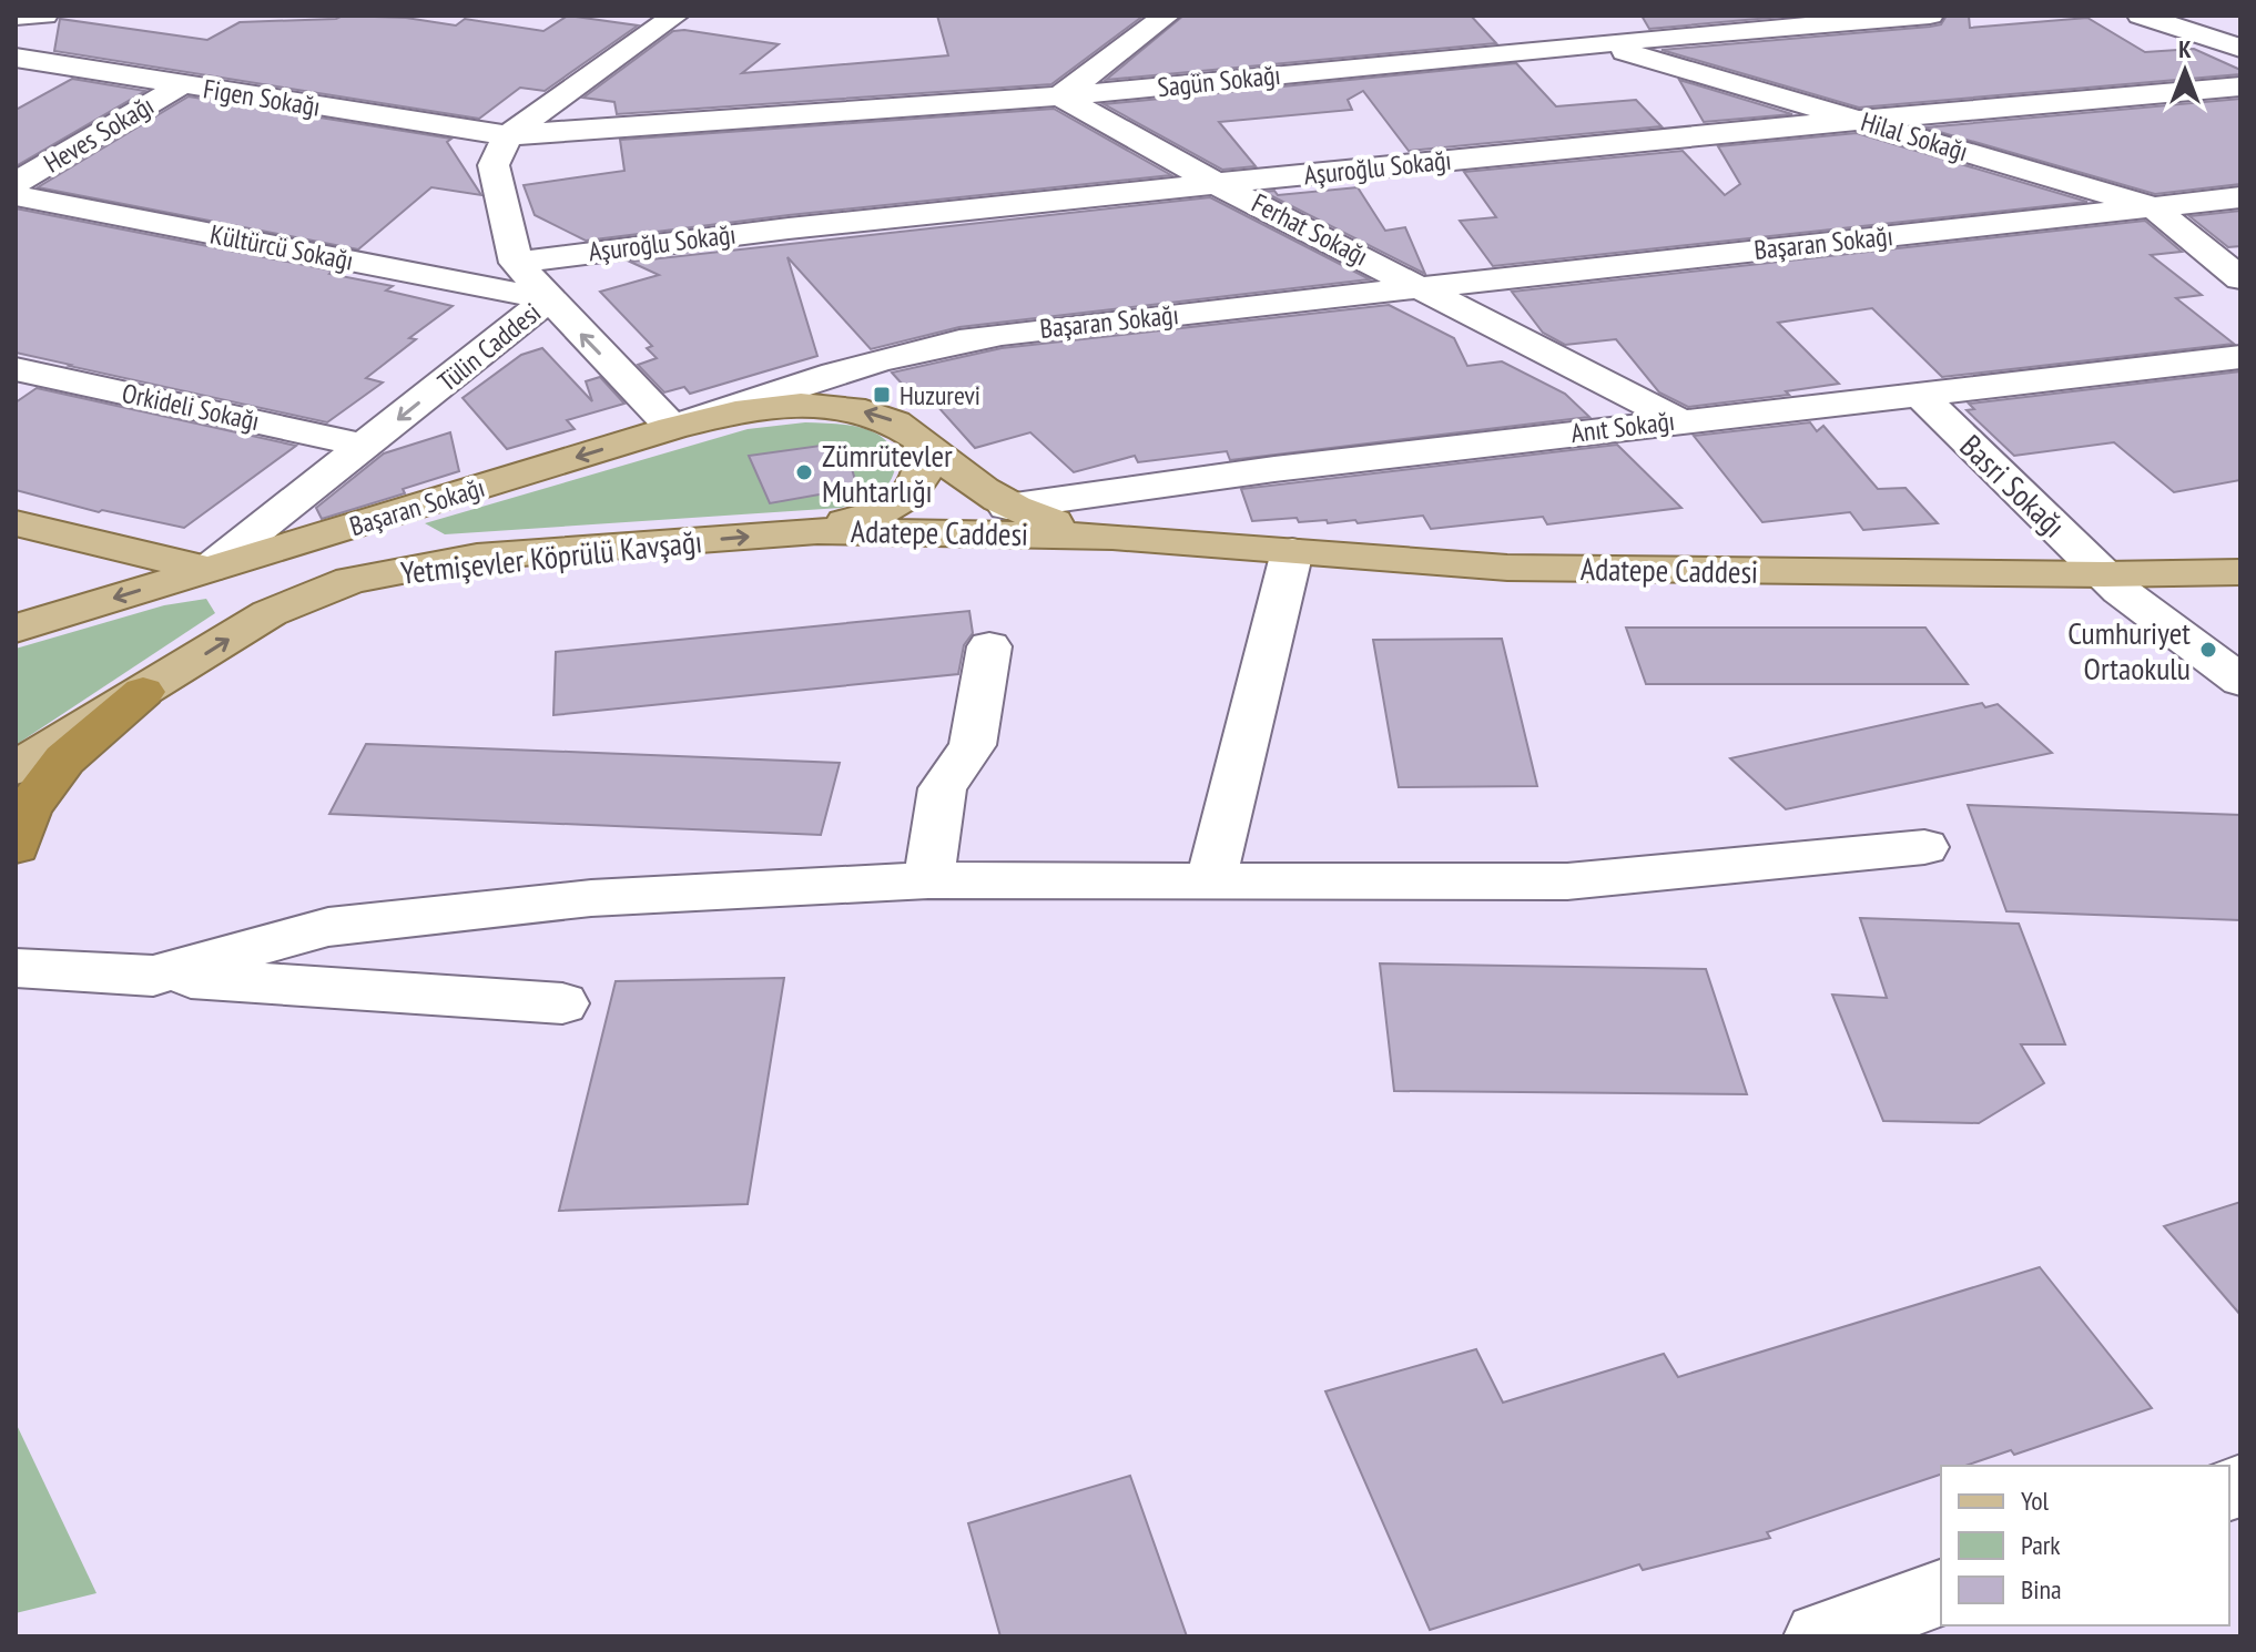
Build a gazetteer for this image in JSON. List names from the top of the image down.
{
  "streets": {
    "main road": ["Başaran Sokağı", "Adatepe Caddesi", "Yetmişevler Köprülü Kavşağı"],
    "street": [
      "Sagün Sokağı",
      "Figen Sokağı",
      "Heves Sokağı",
      "Hilal Sokağı",
      "Aşuroğlu Sokağı",
      "Ferhat Sokağı",
      "Kültürcü Sokağı",
      "Tülin Caddesi",
      "Orkideli Sokağı",
      "Anıt Sokağı",
      "Basri Sokağı"
    ]
  },
  "crossings": [
    ["Sagün Sokağı", "Figen Sokağı"],
    ["Sagün Sokağı", "Hilal Sokağı"],
    ["Sagün Sokağı", "Ferhat Sokağı"],
    ["Sagün Sokağı", "Tülin Caddesi"],
    ["Figen Sokağı", "Heves Sokağı"],
    ["Figen Sokağı", "Tülin Caddesi"],
    ["Hilal Sokağı", "Aşuroğlu Sokağı"],
    ["Hilal Sokağı", "Başaran Sokağı"],
    ["Aşuroğlu Sokağı", "Ferhat Sokağı"],
    ["Aşuroğlu Sokağı", "Tülin Caddesi"],
    ["Ferhat Sokağı", "Başaran Sokağı"],
    ["Ferhat Sokağı", "Anıt Sokağı"],
    ["Başaran Sokağı", "Tülin Caddesi"],
    ["Başaran Sokağı", "Adatepe Caddesi"],
    ["Kültürcü Sokağı", "Tülin Caddesi"],
    ["Tülin Caddesi", "Orkideli Sokağı"],
    ["Anıt Sokağı", "Basri Sokağı"],
    ["Anıt Sokağı", "Adatepe Caddesi"],
    ["Basri Sokağı", "Adatepe Caddesi"],
    ["Adatepe Caddesi", "Yetmişevler Köprülü Kavşağı"]
  ],
  "one_way": ["Tülin Caddesi", "Yetmişevler Köprülü Kavşağı"],
  "places": {
    "transit": ["Huzurevi"],
    "other": ["Zümrütevler Muhtarlığı", "Cumhuriyet Ortaokulu"]
  },
  "legend": ["Yol", "Park", "Bina"],
  "north": "top"
}
